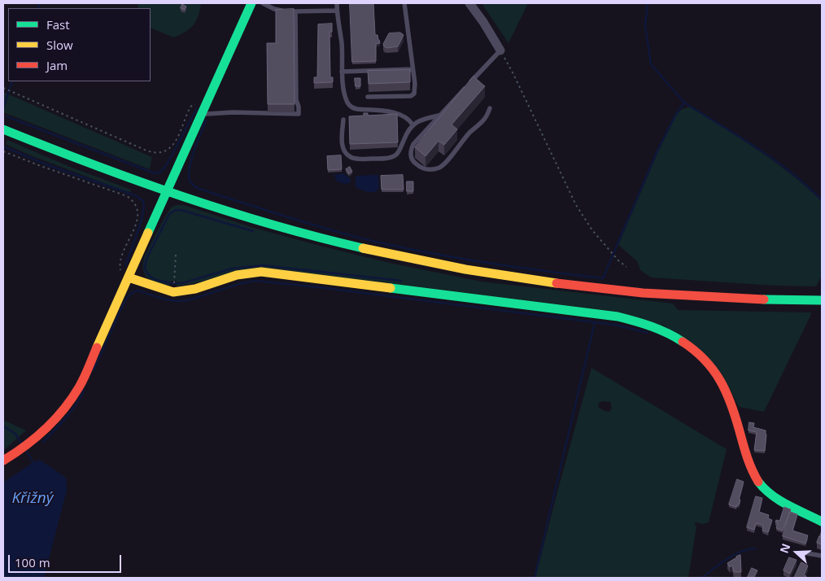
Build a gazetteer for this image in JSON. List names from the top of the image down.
{
  "water": ["Křižný"],
  "legend": ["Fast", "Slow", "Jam"],
  "scale_bar": "100 m",
  "north": "left"
}
